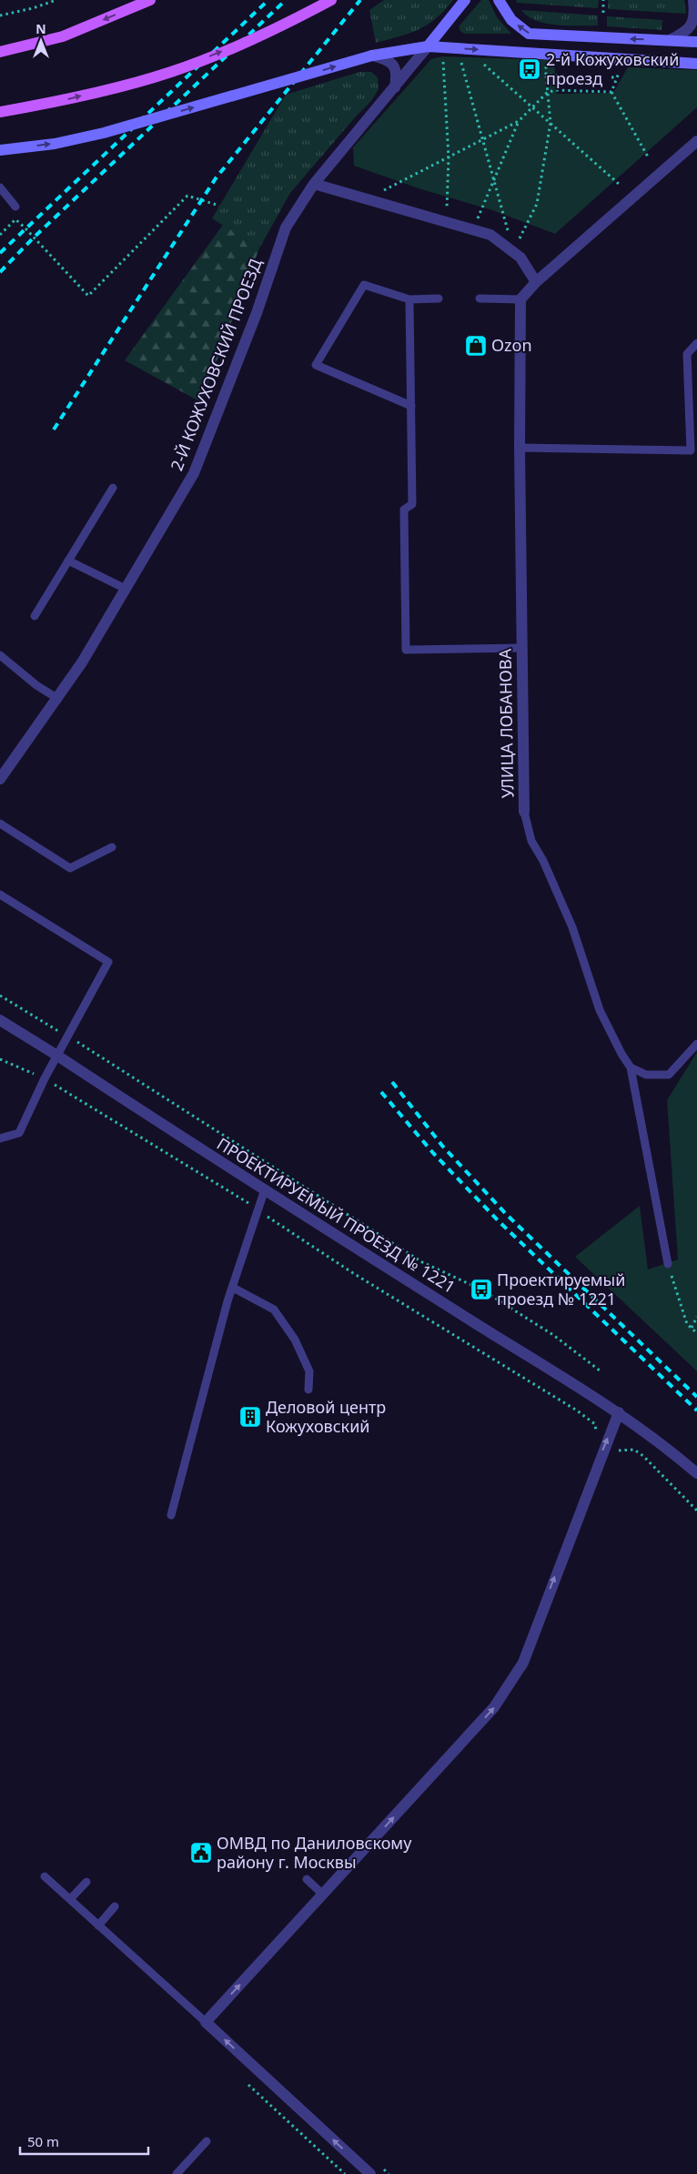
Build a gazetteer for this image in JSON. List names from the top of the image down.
{
  "streets": {
    "main road": ["2-Й КОЖУХОВСКИЙ ПРОЕЗД"],
    "street": ["УЛИЦА ЛОБАНОВА", "ПРОЕКТИРУЕМЫЙ ПРОЕЗД № 1221"]
  },
  "places": {
    "bus stop": ["2-й Кожуховский проезд", "Проектируемый проезд № 1221"],
    "shop": ["Ozon"],
    "building": ["Деловой центр Кожуховский"],
    "public building": ["ОМВД по Даниловскому району г. Москвы"]
  },
  "scale_bar": "50 m",
  "north": "top"
}
